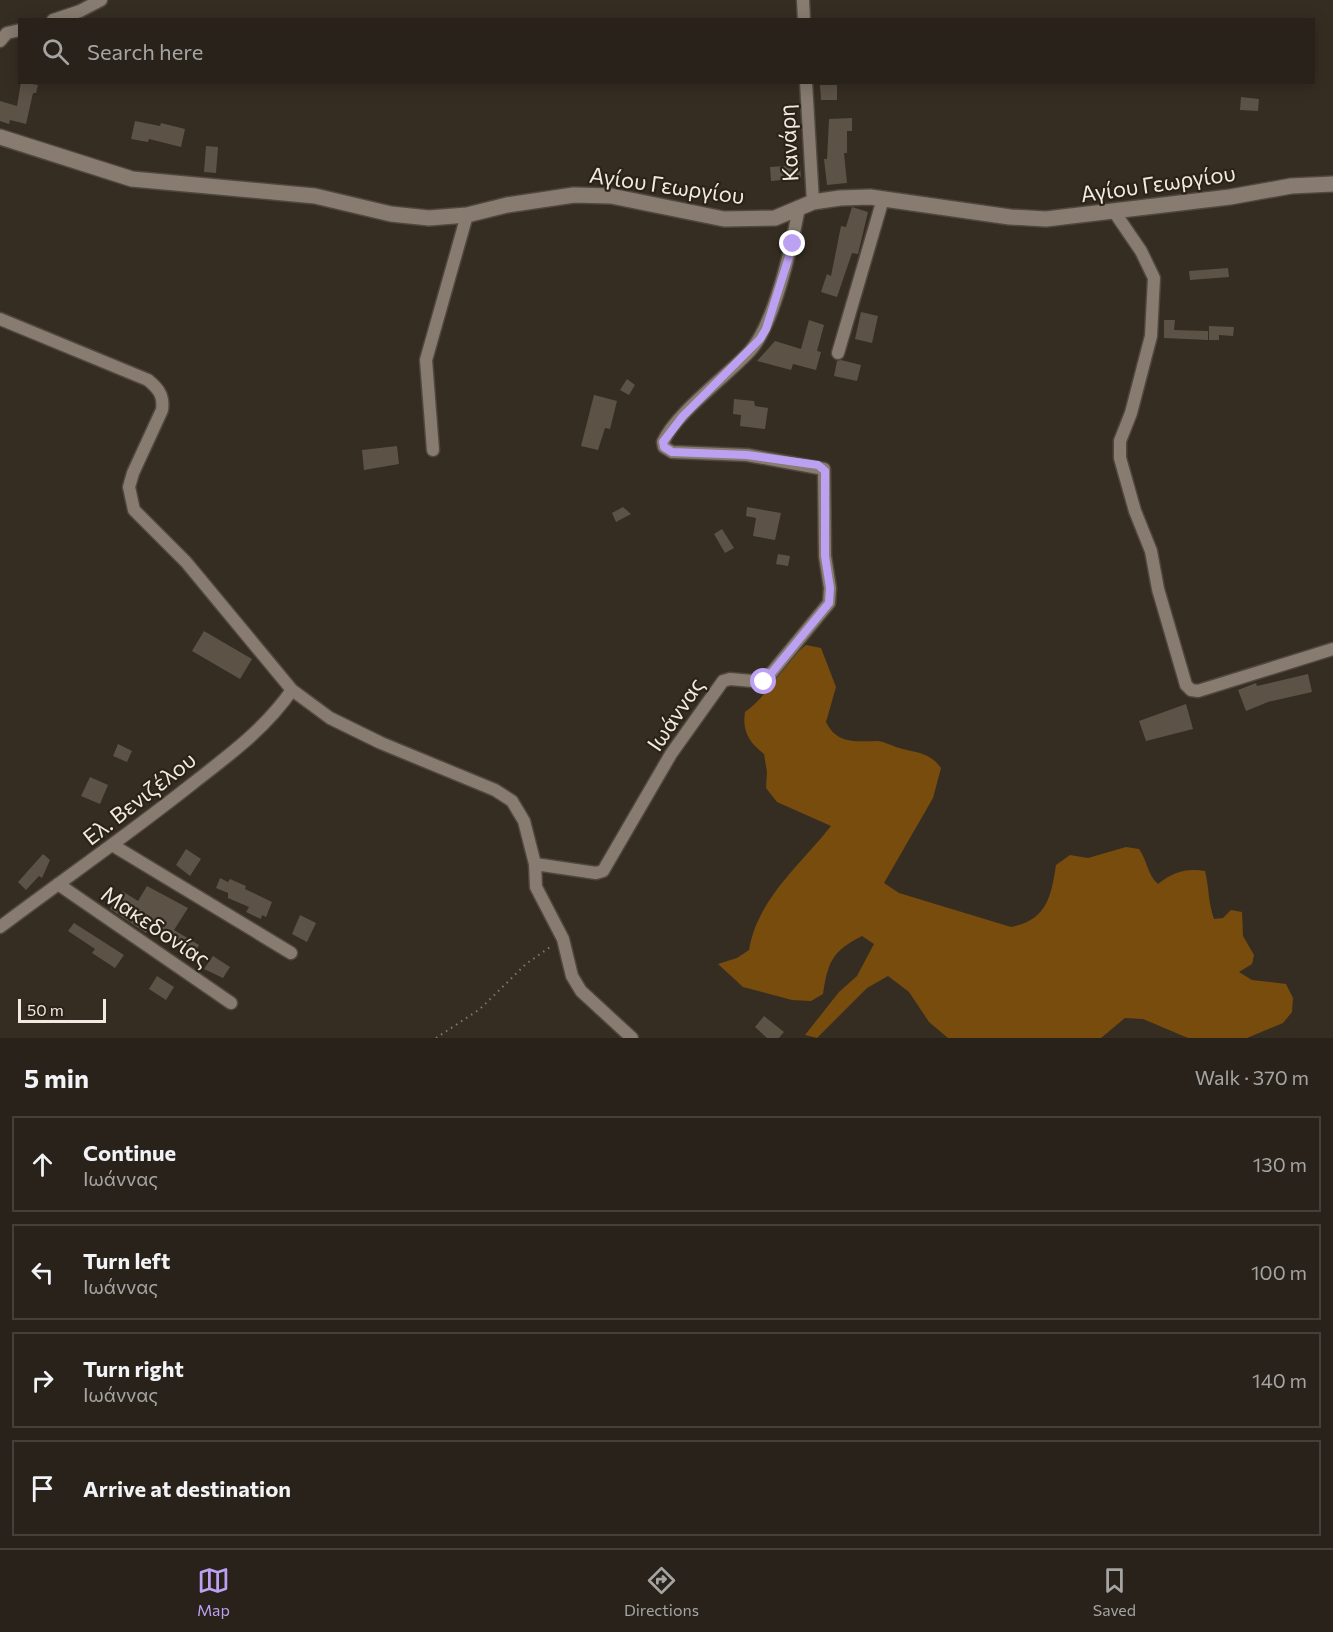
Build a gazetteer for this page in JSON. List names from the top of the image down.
{
  "streets": {
    "street": [
      "Κανάρη",
      "Αγίου Γεωργίου",
      "Ιωάννας",
      "Ελ. Βενιζέλου",
      "Μακεδονίας"
    ]
  },
  "crossings": [
    ["Κανάρη", "Αγίου Γεωργίου"],
    ["Κανάρη", "Ιωάννας"],
    ["Αγίου Γεωργίου", "Ιωάννας"],
    ["Ελ. Βενιζέλου", "Μακεδονίας"]
  ],
  "scale_bar": "50 m",
  "page": {
    "search": "Search here",
    "scale": "50 m",
    "heading": ["5 min", "Walk · 370 m"],
    "list": [
      ["Continue", "Ιωάννας", "130 m"],
      ["Turn left", "Ιωάννας", "100 m"],
      ["Turn right", "Ιωάννας", "140 m"],
      "Arrive at destination"
    ],
    "nav": ["Map", "Directions", "Saved"]
  }
}
